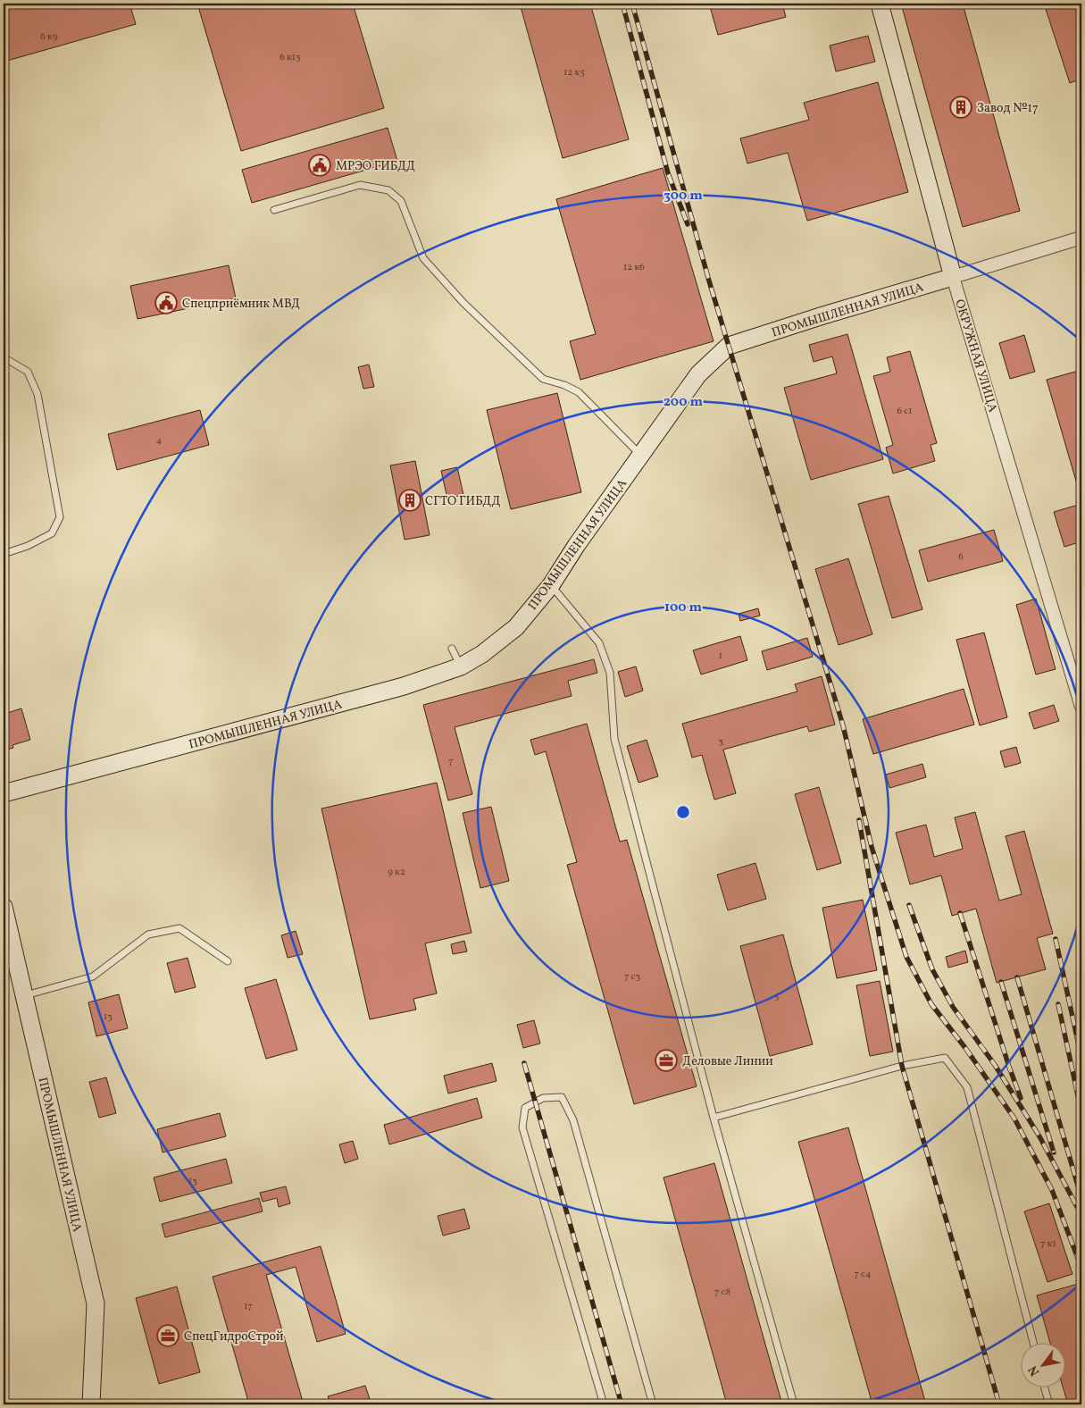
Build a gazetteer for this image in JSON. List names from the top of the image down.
{
  "streets": {
    "street": ["ПРОМЫШЛЕННАЯ УЛИЦА", "ОКРУЖНАЯ УЛИЦА"]
  },
  "crossings": [
    ["ПРОМЫШЛЕННАЯ УЛИЦА", "ОКРУЖНАЯ УЛИЦА"]
  ],
  "places": {
    "building": ["Завод №17", "СГТО ГИБДД"],
    "public building": ["МРЭО ГИБДД", "Спецприёмник МВД"],
    "office": ["Деловые Линии", "СпецГидроСтрой"]
  },
  "house_numbers": [
    "6 к9",
    "6 к13",
    "12 к5",
    "12 к6",
    "6 с1",
    "4",
    "6",
    "1",
    "3",
    "7",
    "9 к2",
    "7 с3",
    "5",
    "13",
    "13",
    "7 к1",
    "7 с4",
    "7 с8",
    "17"
  ],
  "north": "bottom left",
  "rings": ["300 m", "200 m", "100 m"]
}
